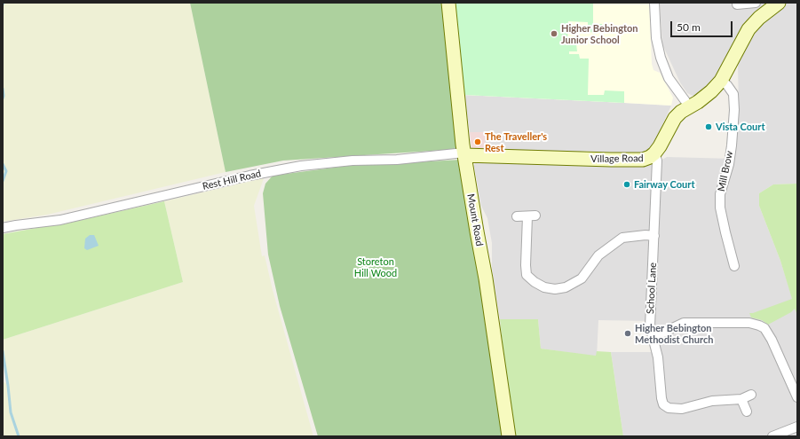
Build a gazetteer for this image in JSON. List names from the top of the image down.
{
  "streets": {
    "main road": ["Village Road", "Mount Road"],
    "street": ["Mill Brow", "Rest Hill Road", "School Lane"]
  },
  "crossings": [
    ["Village Road", "Mill Brow"],
    ["Village Road", "Rest Hill Road"],
    ["Village Road", "Mount Road"],
    ["Village Road", "School Lane"],
    ["Rest Hill Road", "Mount Road"]
  ],
  "parks": ["Storeton Hill Wood"],
  "places": [
    "Higher Bebington Junior School",
    "Vista Court",
    "The Traveller's Rest",
    "Fairway Court",
    "Higher Bebington Methodist Church"
  ],
  "scale_bar": "50 m"
}
